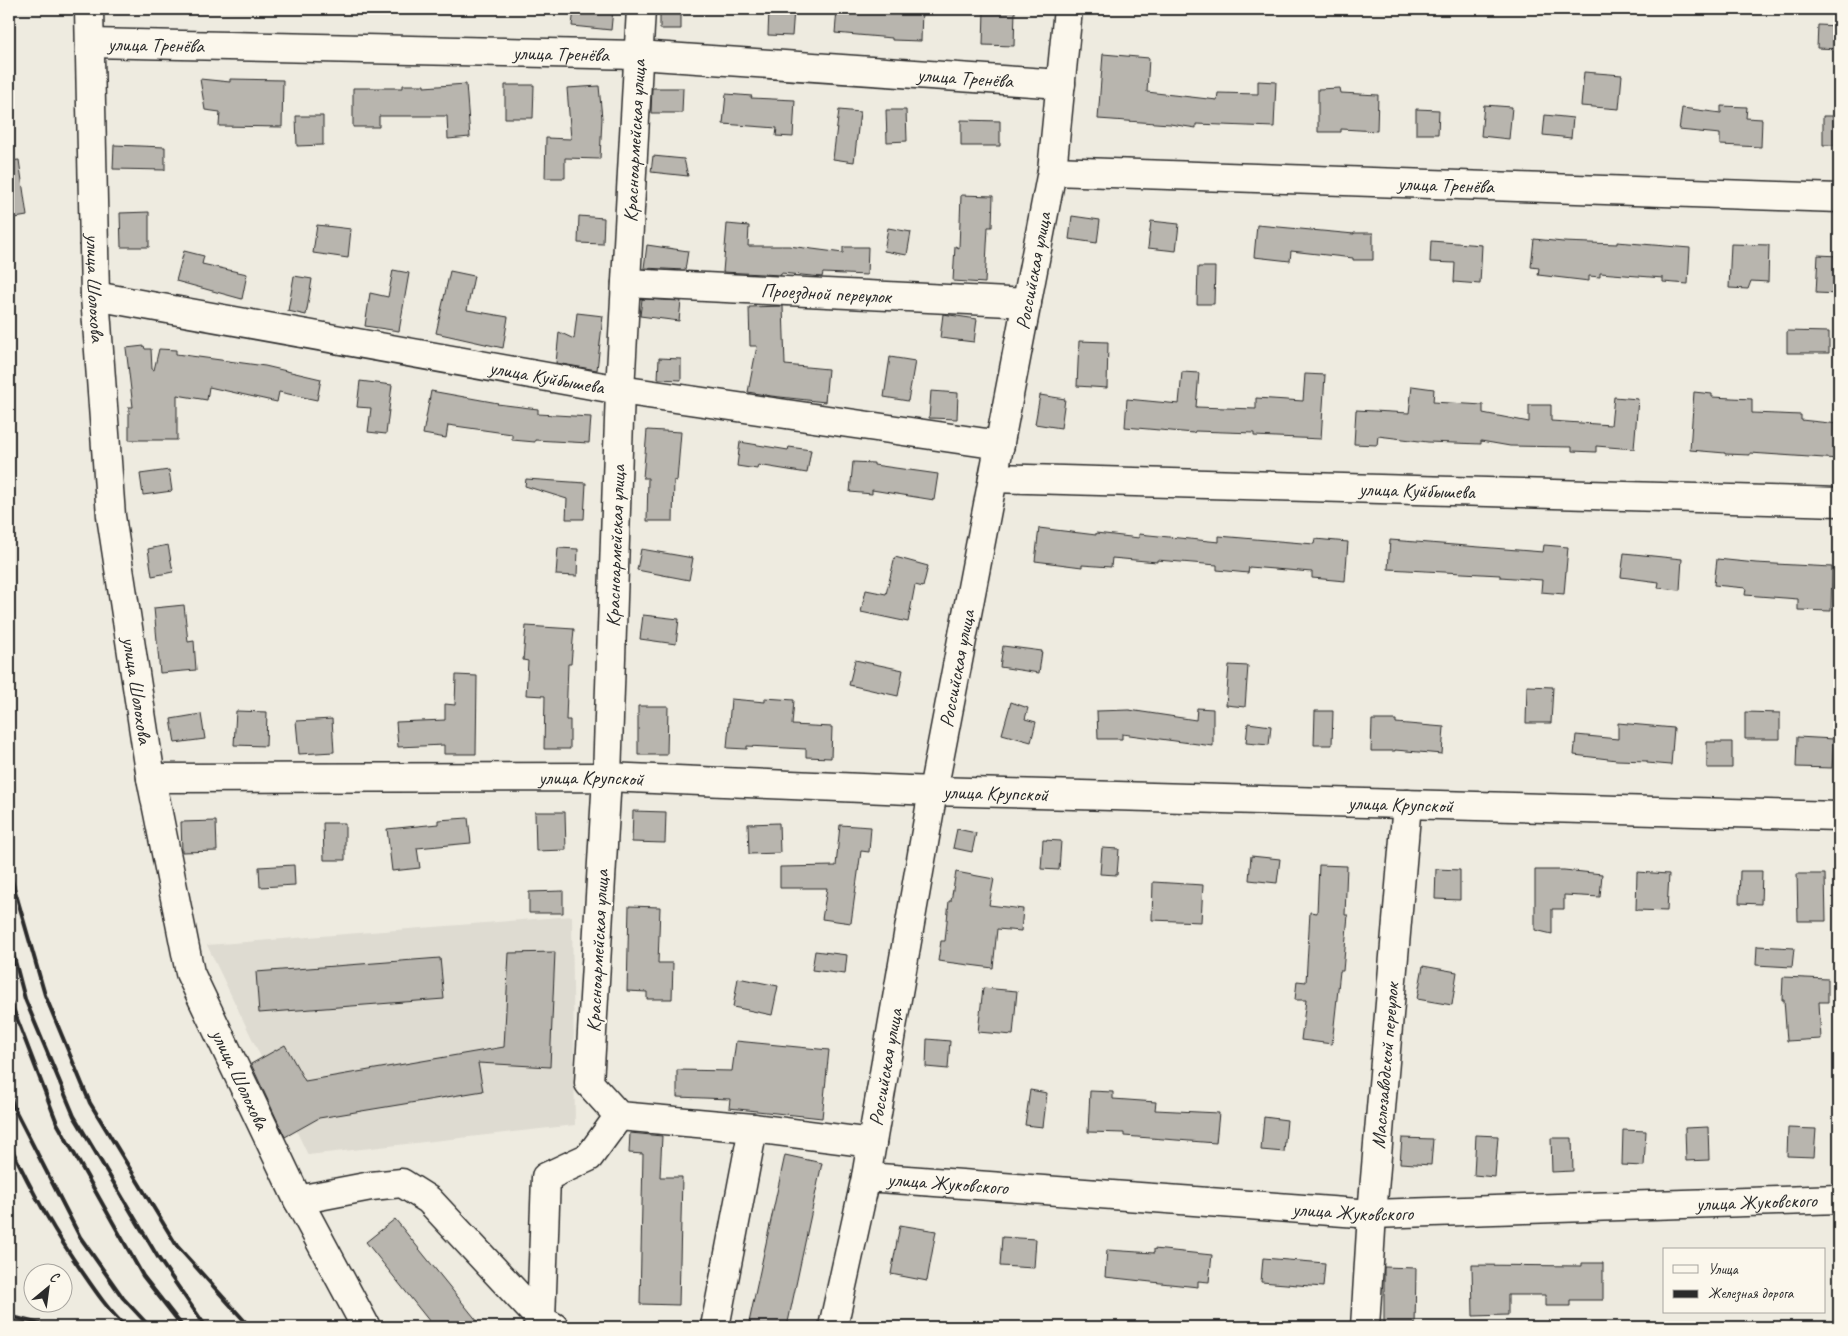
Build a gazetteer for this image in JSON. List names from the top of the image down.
{
  "streets": {
    "street": [
      "улица Тренёва",
      "Красноармейская улица",
      "Российская улица",
      "улица Шолохова",
      "Проездной переулок",
      "улица Куйбышева",
      "улица Крупской",
      "Маслозаводской переулок",
      "улица Жуковского"
    ]
  },
  "crossings": [
    ["улица Тренёва", "Красноармейская улица"],
    ["улица Тренёва", "Российская улица"],
    ["улица Тренёва", "улица Шолохова"],
    ["Красноармейская улица", "Проездной переулок"],
    ["Красноармейская улица", "улица Куйбышева"],
    ["Красноармейская улица", "улица Крупской"],
    ["Российская улица", "Проездной переулок"],
    ["Российская улица", "улица Куйбышева"],
    ["Российская улица", "улица Крупской"],
    ["Российская улица", "улица Жуковского"],
    ["улица Шолохова", "улица Куйбышева"],
    ["улица Шолохова", "улица Крупской"],
    ["улица Крупской", "Маслозаводской переулок"],
    ["Маслозаводской переулок", "улица Жуковского"]
  ],
  "legend": ["Улица", "Железная дорога"],
  "north": "top right"
}
